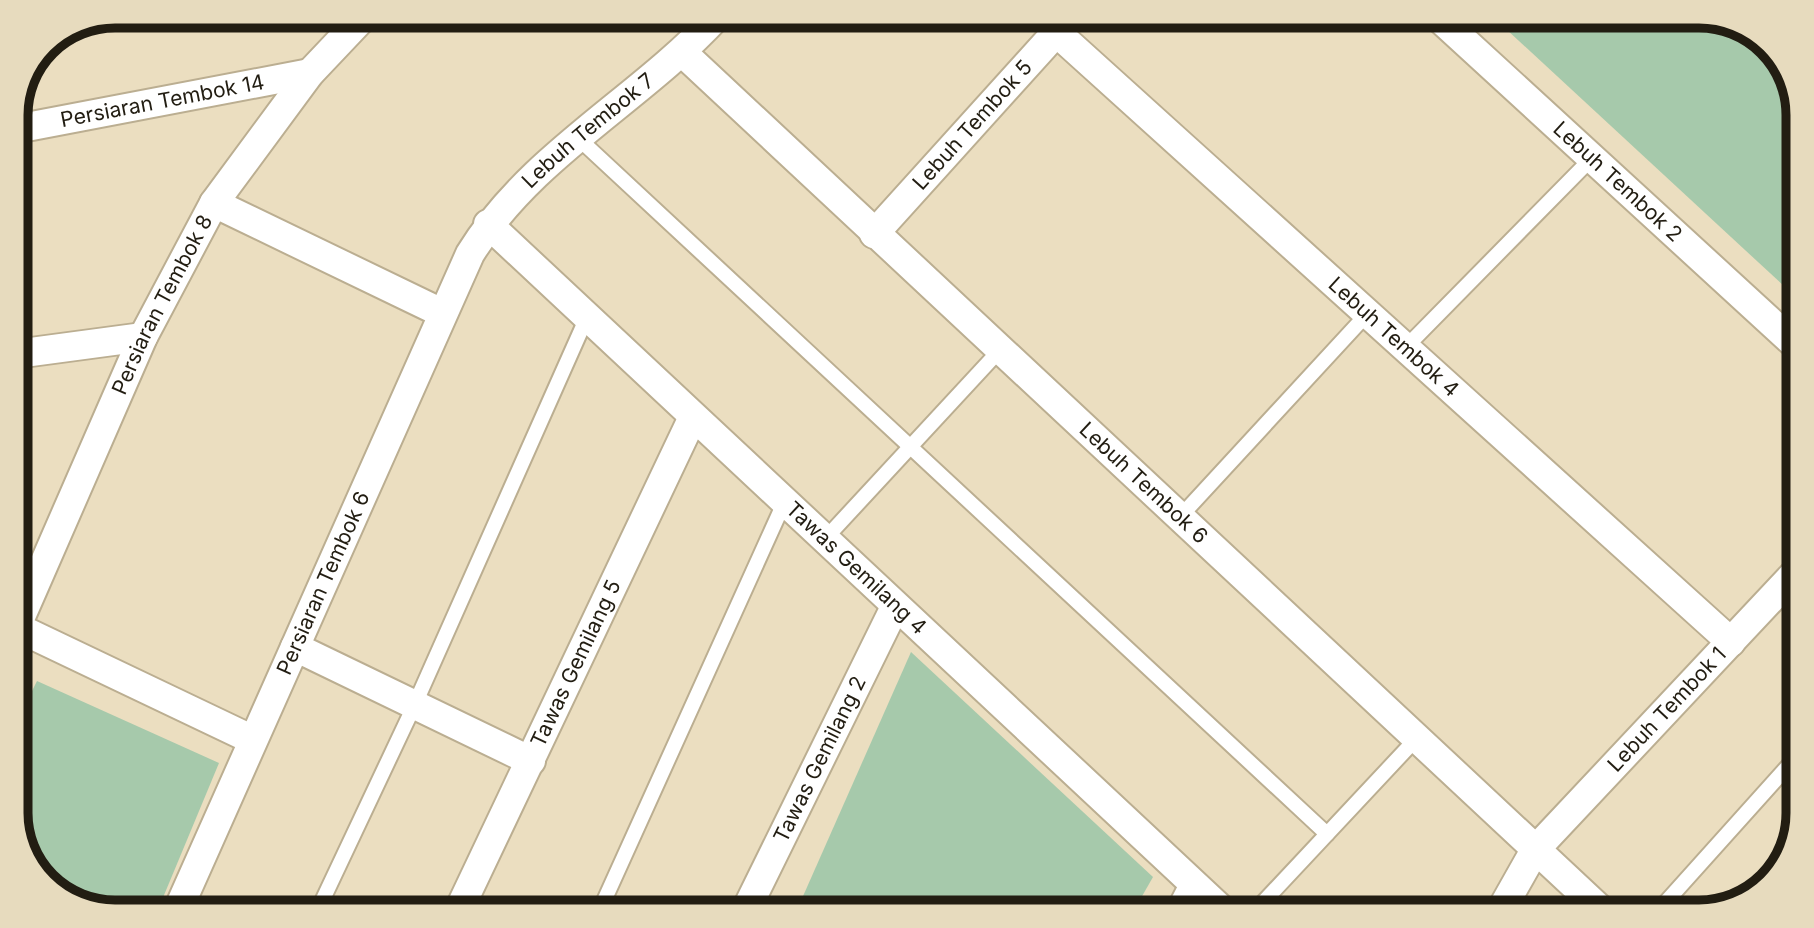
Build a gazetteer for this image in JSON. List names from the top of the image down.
{
  "streets": {
    "street": [
      "Persiaran Tembok 14",
      "Lebuh Tembok 5",
      "Lebuh Tembok 7",
      "Lebuh Tembok 2",
      "Persiaran Tembok 8",
      "Lebuh Tembok 4",
      "Lebuh Tembok 6",
      "Tawas Gemilang 4",
      "Persiaran Tembok 6",
      "Tawas Gemilang 5",
      "Lebuh Tembok 1",
      "Tawas Gemilang 2"
    ]
  },
  "crossings": [
    ["Persiaran Tembok 14", "Persiaran Tembok 8"],
    ["Lebuh Tembok 5", "Lebuh Tembok 6"],
    ["Lebuh Tembok 7", "Lebuh Tembok 6"],
    ["Lebuh Tembok 7", "Tawas Gemilang 4"],
    ["Lebuh Tembok 7", "Persiaran Tembok 6"],
    ["Lebuh Tembok 4", "Lebuh Tembok 1"],
    ["Lebuh Tembok 6", "Lebuh Tembok 1"],
    ["Tawas Gemilang 4", "Tawas Gemilang 5"],
    ["Tawas Gemilang 4", "Tawas Gemilang 2"]
  ]
}
